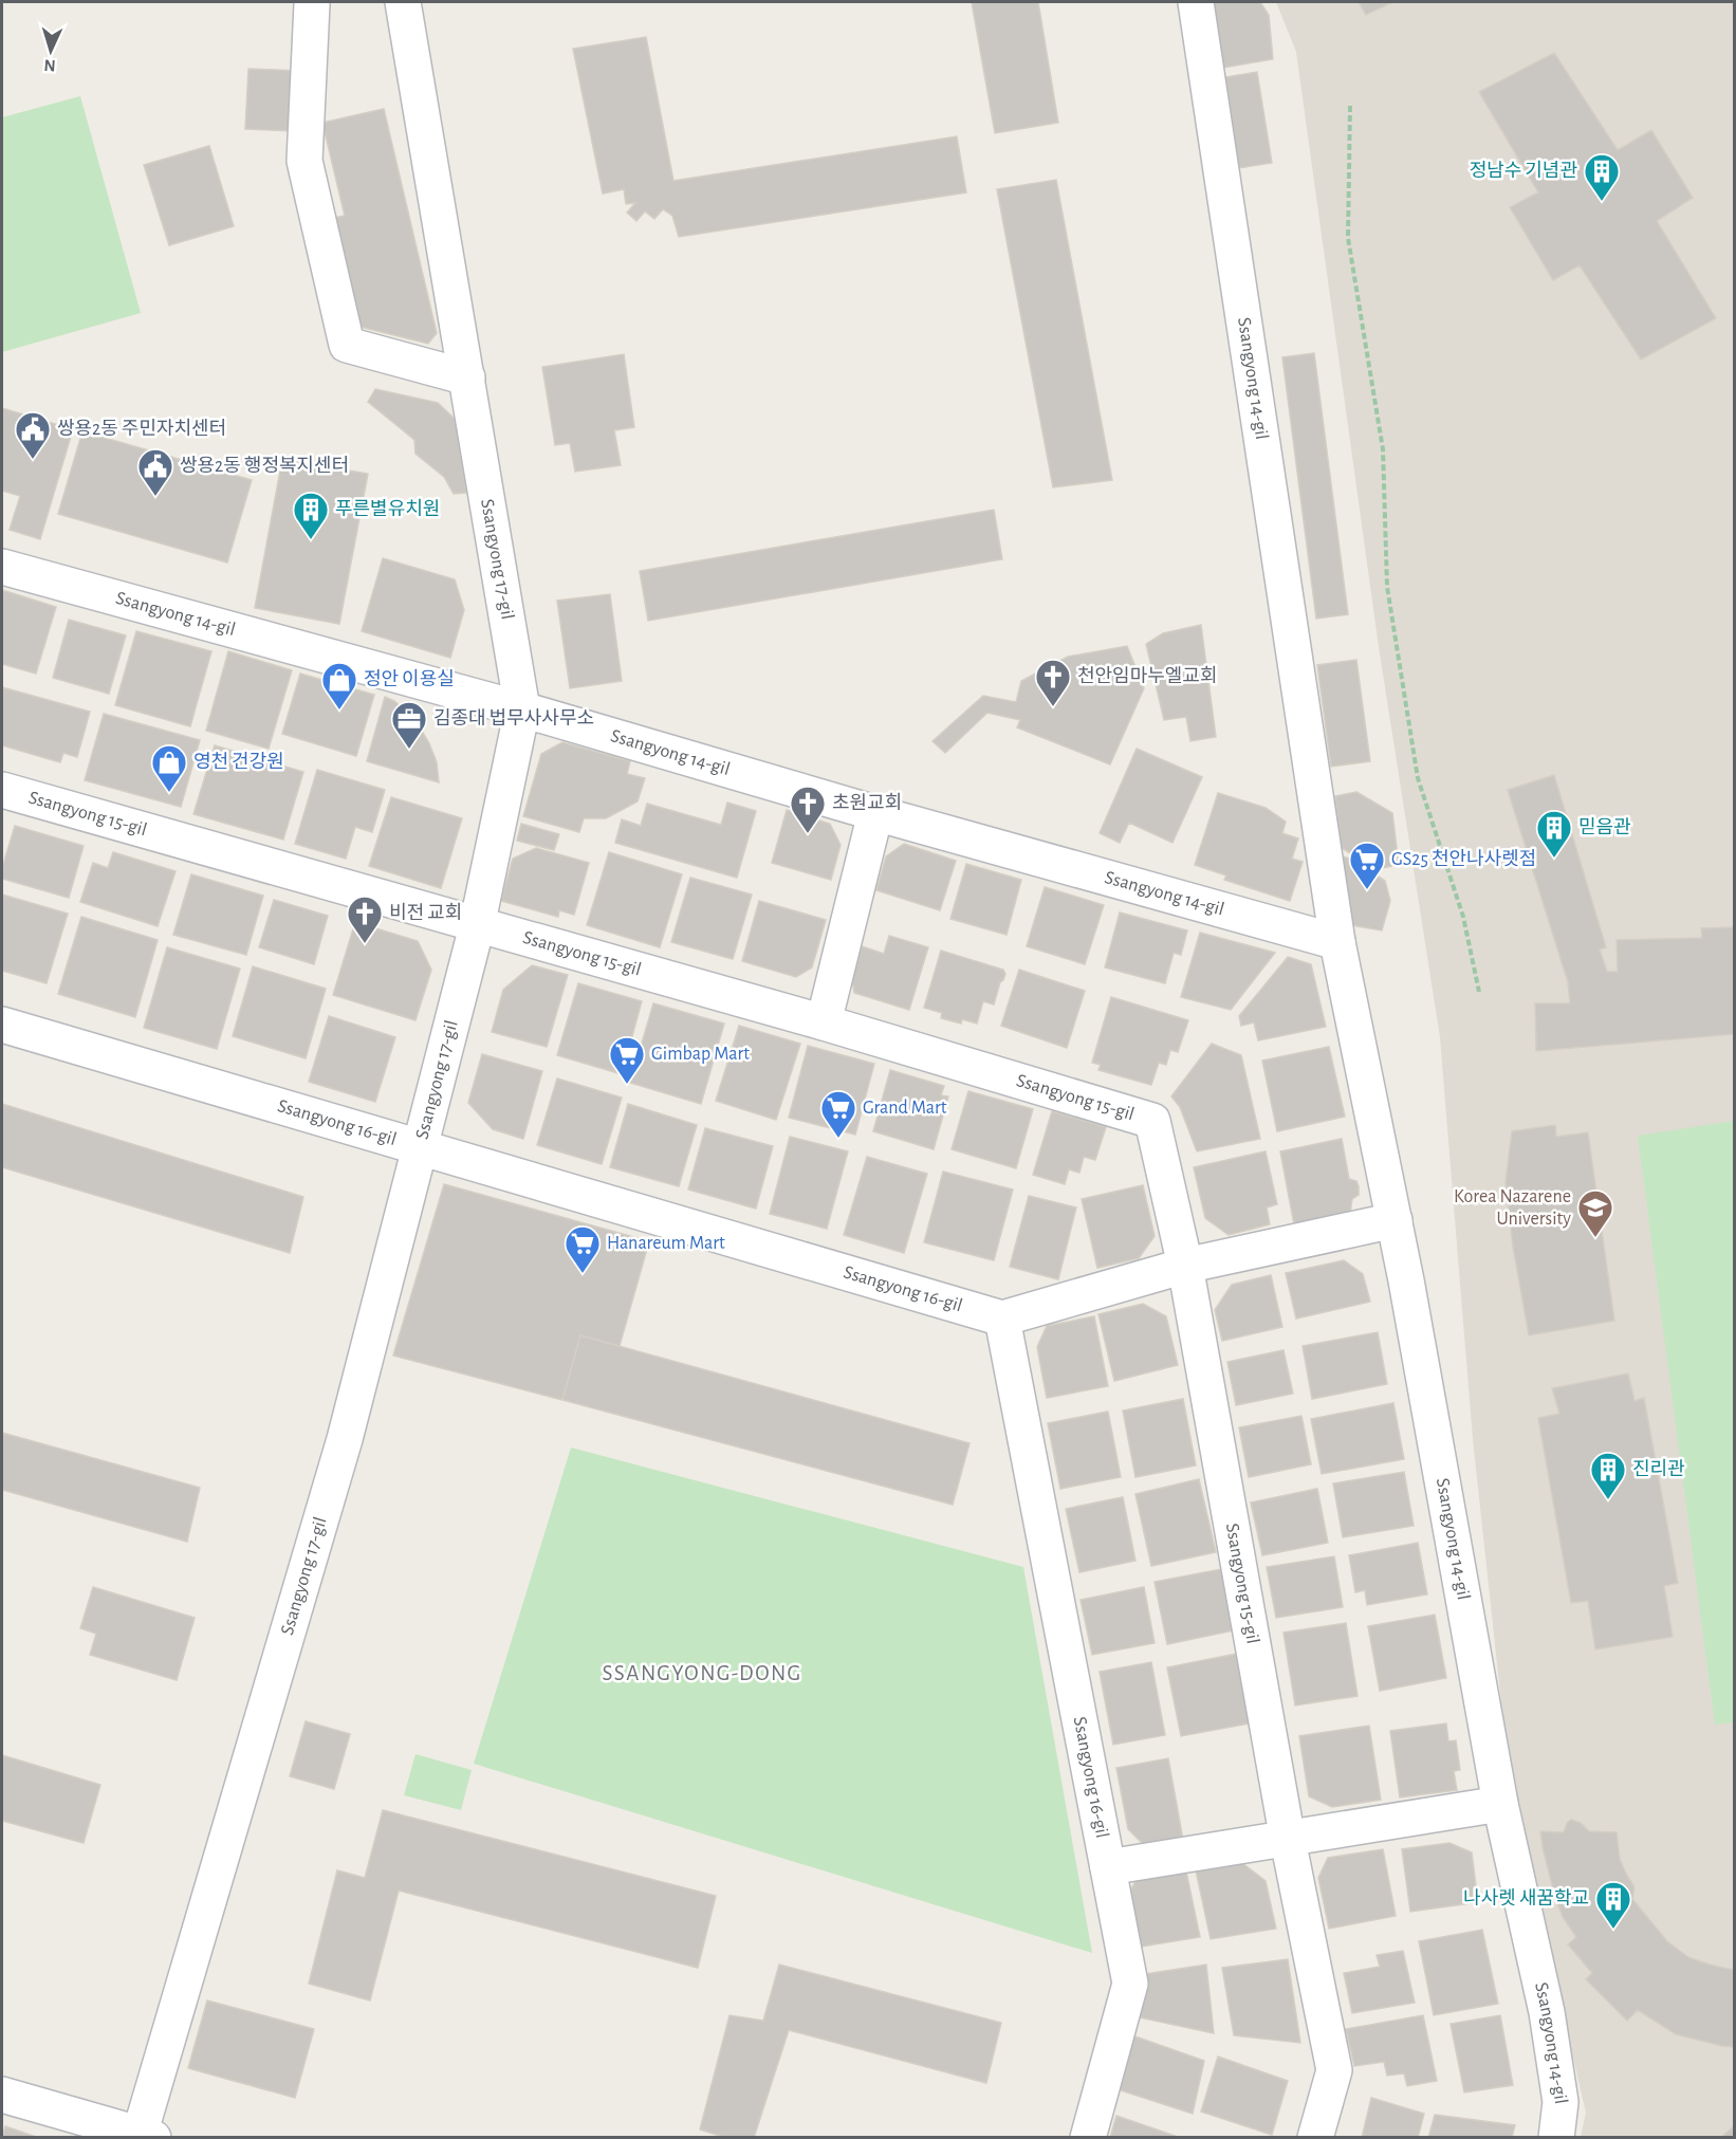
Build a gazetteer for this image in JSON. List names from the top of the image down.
{
  "streets": {
    "street": [
      "Ssangyong 14-gil",
      "Ssangyong 17-gil",
      "Ssangyong 15-gil",
      "Ssangyong 16-gil"
    ]
  },
  "crossings": [
    ["Ssangyong 14-gil", "Ssangyong 17-gil"],
    ["Ssangyong 17-gil", "Ssangyong 15-gil"],
    ["Ssangyong 17-gil", "Ssangyong 16-gil"]
  ],
  "districts": ["SSANGYONG-DONG"],
  "places": {
    "building": [
      "정남수 기념관",
      "푸른별유치원",
      "믿음관",
      "진리관",
      "나사렛 새꿈학교"
    ],
    "public building": ["쌍용2동 주민자치센터", "쌍용2동 행정복지센터"],
    "church": ["천안임마누엘교회", "초원교회", "비전 교회"],
    "shop": ["정안 이용실", "영천 건강원"],
    "office": ["김종대 법무사사무소"],
    "supermarket": [
      "GS25 천안나사렛점",
      "Gimbap Mart",
      "Grand Mart",
      "Hanareum Mart"
    ],
    "school or university": ["Korea Nazarene University"]
  },
  "north": "bottom"
}
